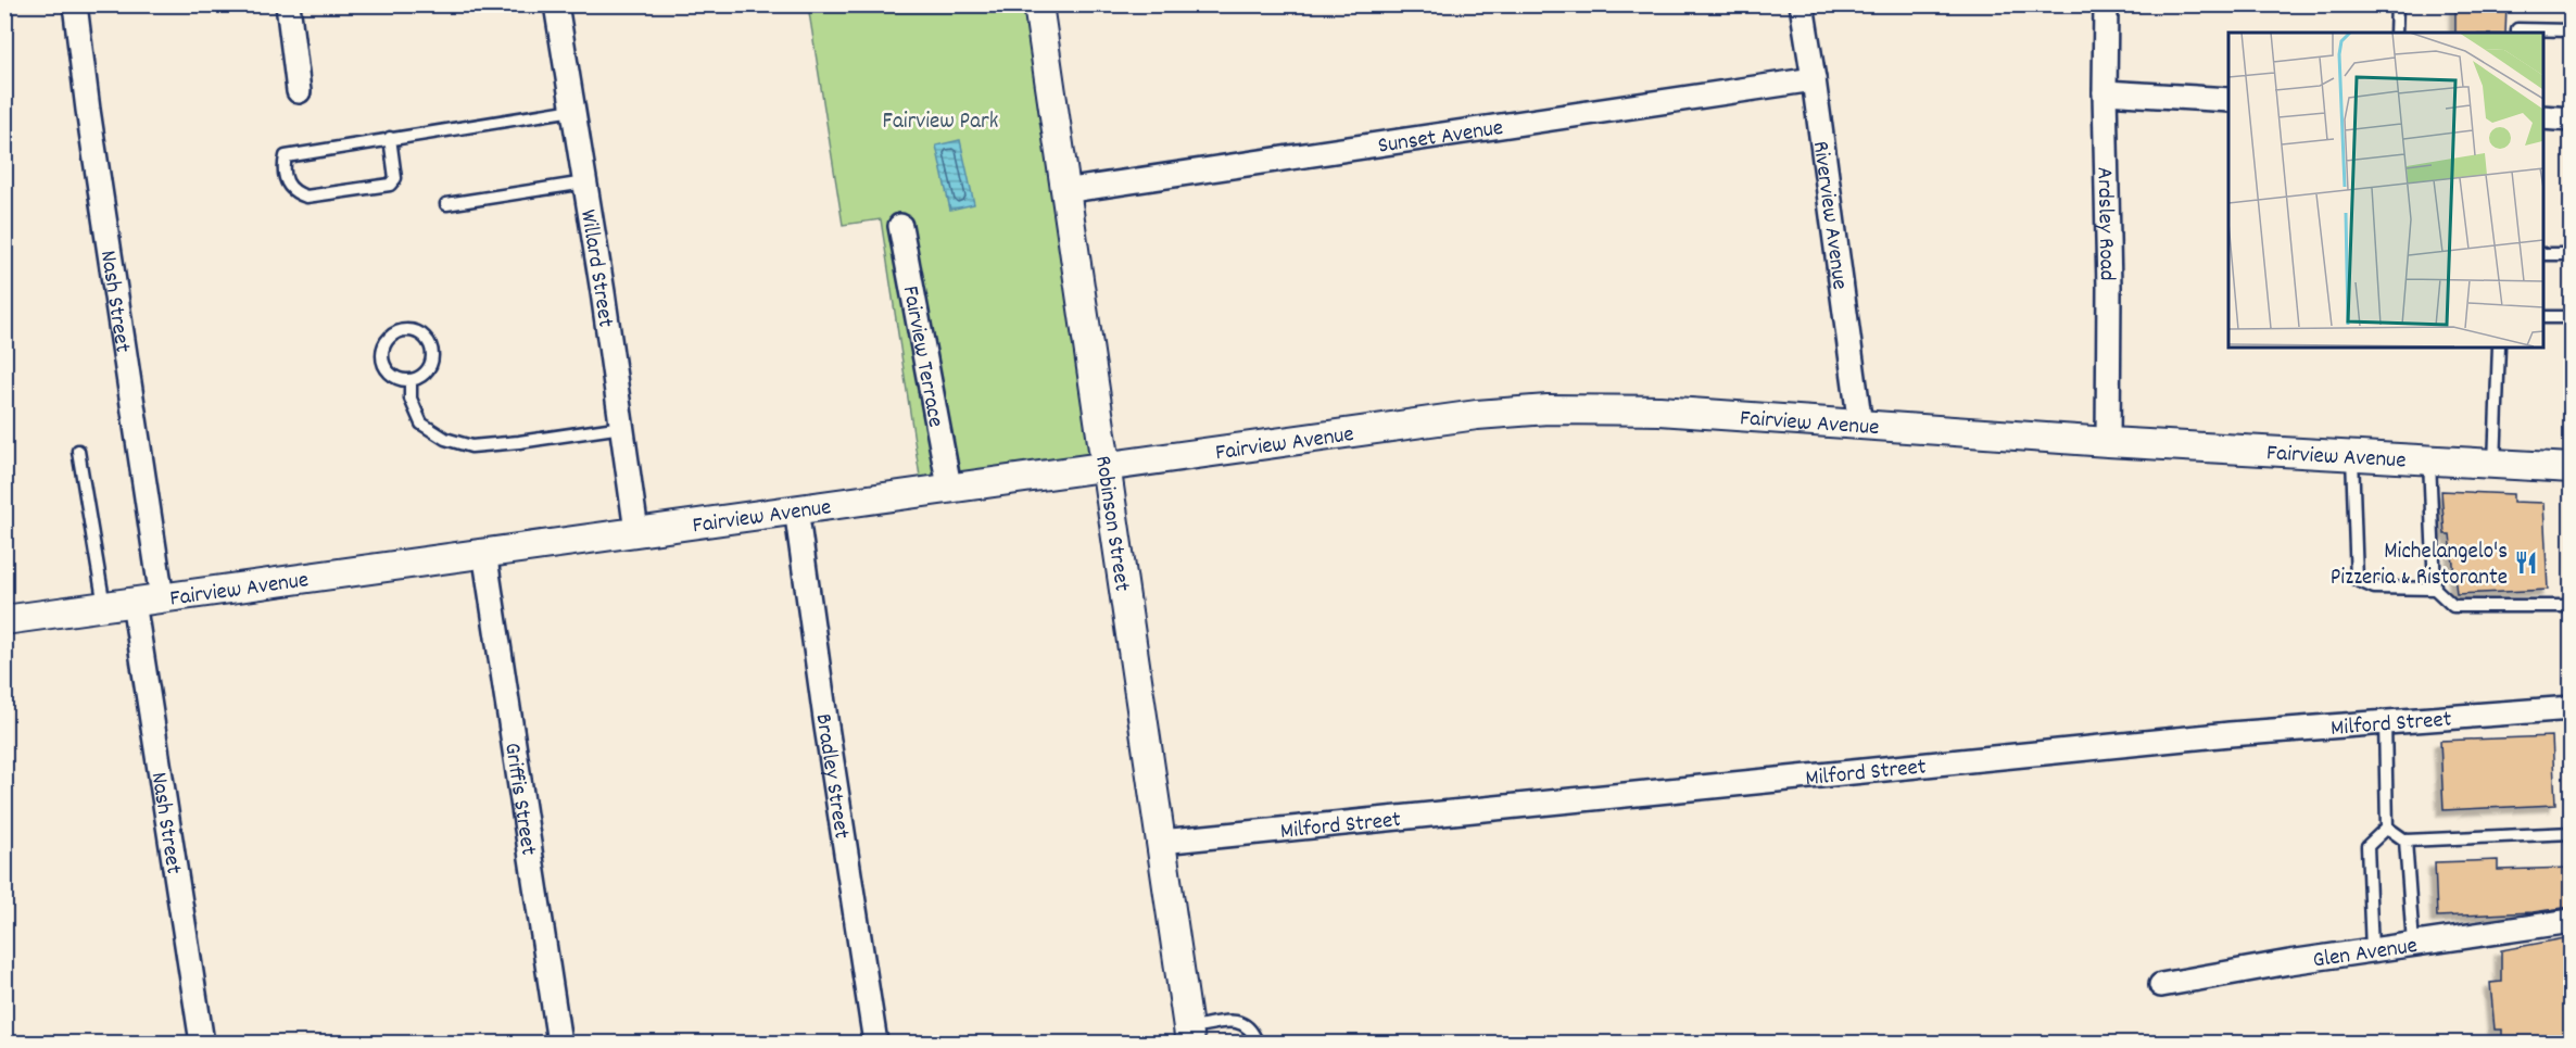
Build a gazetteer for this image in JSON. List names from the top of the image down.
{
  "streets": {
    "street": [
      "Sunset Avenue",
      "Riverview Avenue",
      "Ardsley Road",
      "Willard Street",
      "Nash Street",
      "Fairview Terrace",
      "Fairview Avenue",
      "Robinson Street",
      "Milford Street",
      "Bradley Street",
      "Griffis Street",
      "Glen Avenue"
    ]
  },
  "crossings": [
    ["Sunset Avenue", "Riverview Avenue"],
    ["Sunset Avenue", "Robinson Street"],
    ["Riverview Avenue", "Fairview Avenue"],
    ["Ardsley Road", "Fairview Avenue"],
    ["Willard Street", "Fairview Avenue"],
    ["Nash Street", "Fairview Avenue"],
    ["Fairview Terrace", "Fairview Avenue"],
    ["Fairview Avenue", "Robinson Street"],
    ["Fairview Avenue", "Bradley Street"],
    ["Fairview Avenue", "Griffis Street"],
    ["Robinson Street", "Milford Street"]
  ],
  "parks": ["Fairview Park"],
  "places": {
    "restaurant": ["Michelangelo's Pizzeria & Ristorante"]
  }
}
